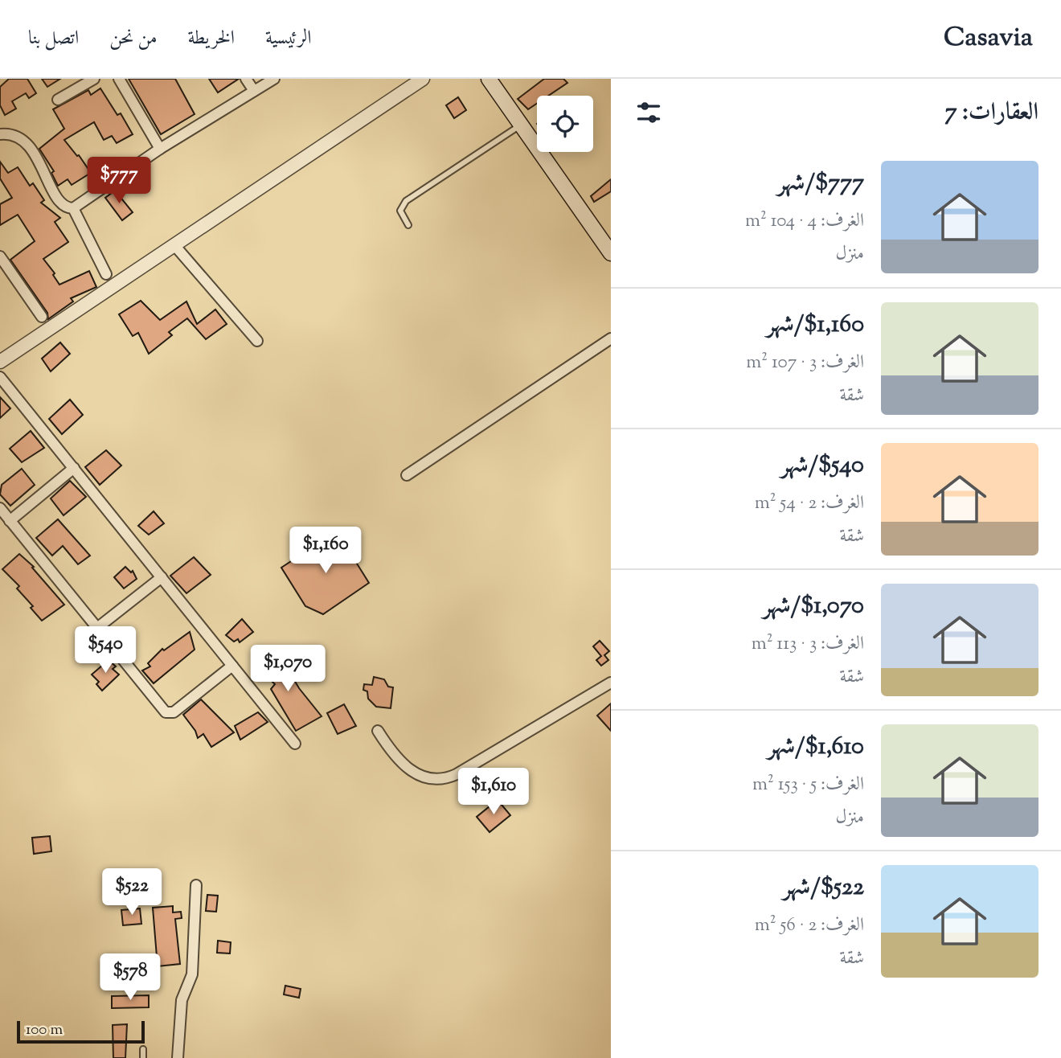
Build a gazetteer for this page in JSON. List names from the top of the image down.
{
  "scale_bar": "100 m",
  "page": {
    "header": "Casavia",
    "nav": [
      "الرئيسية",
      "الخريطة",
      "من نحن",
      "اتصل بنا"
    ],
    "heading": "العقارات: 7",
    "list": [
      {
        "name": "$777/شهر",
        "note": "الغرف: 4 · 104 m² · منزل"
      },
      {
        "name": "$1,160/شهر",
        "note": "الغرف: 3 · 107 m² · شقة"
      },
      {
        "name": "$540/شهر",
        "note": "الغرف: 2 · 54 m² · شقة"
      },
      {
        "name": "$1,070/شهر",
        "note": "الغرف: 3 · 113 m² · شقة"
      },
      {
        "name": "$1,610/شهر",
        "note": "الغرف: 5 · 153 m² · منزل"
      },
      {
        "name": "$522/شهر",
        "note": "الغرف: 2 · 56 m² · شقة"
      }
    ],
    "price": [
      "$777",
      "$1,160",
      "$540",
      "$1,070",
      "$1,610",
      "$522",
      "$578"
    ],
    "scale": "100 m"
  }
}
